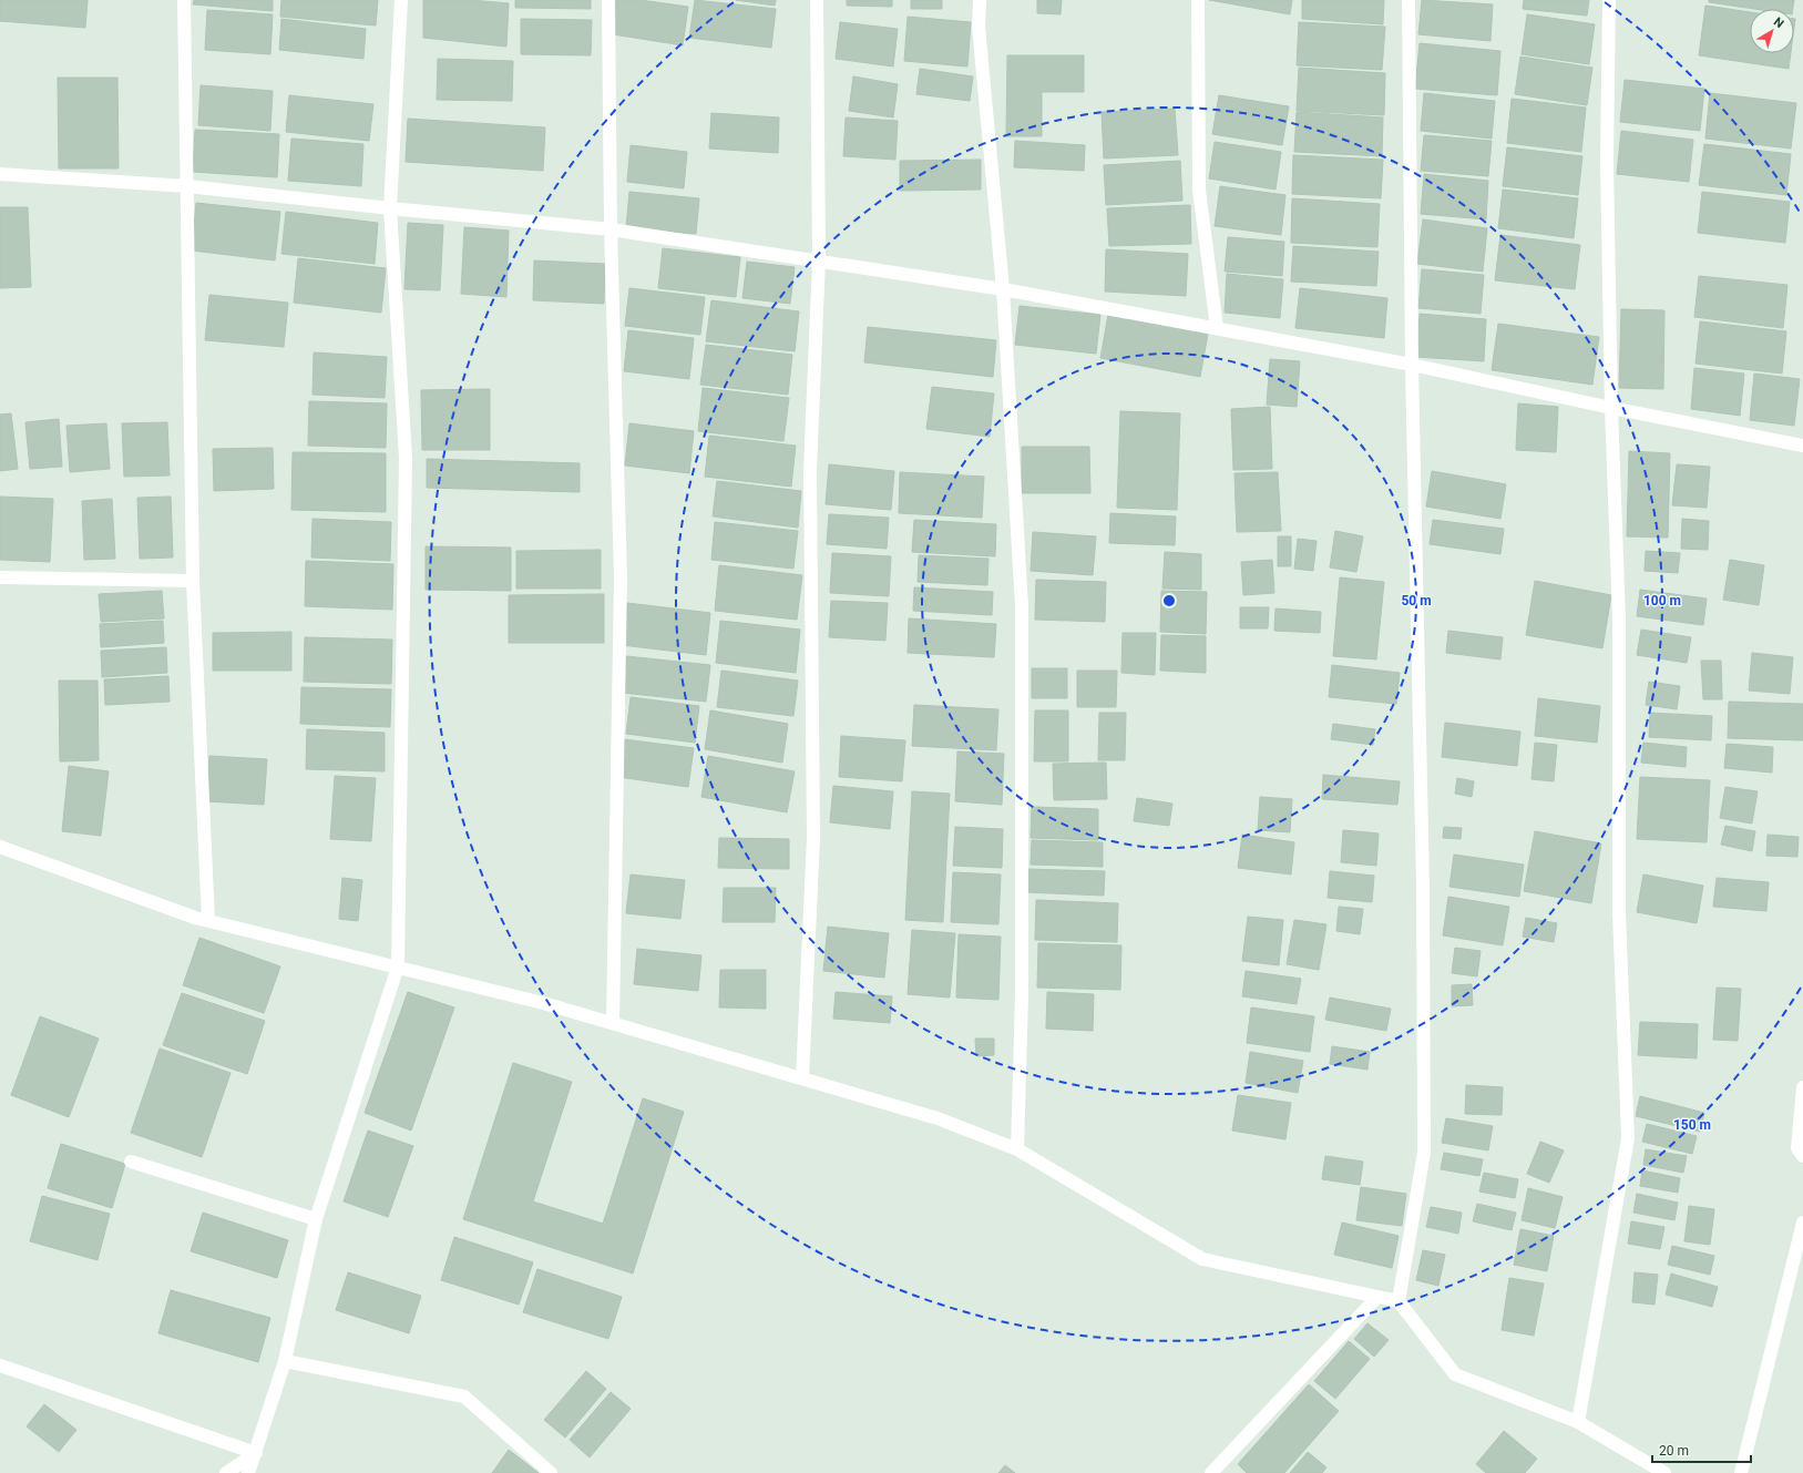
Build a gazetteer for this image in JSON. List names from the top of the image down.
{
  "scale_bar": "20 m",
  "north": "top right",
  "rings": ["50 m", "100 m", "150 m"]
}
